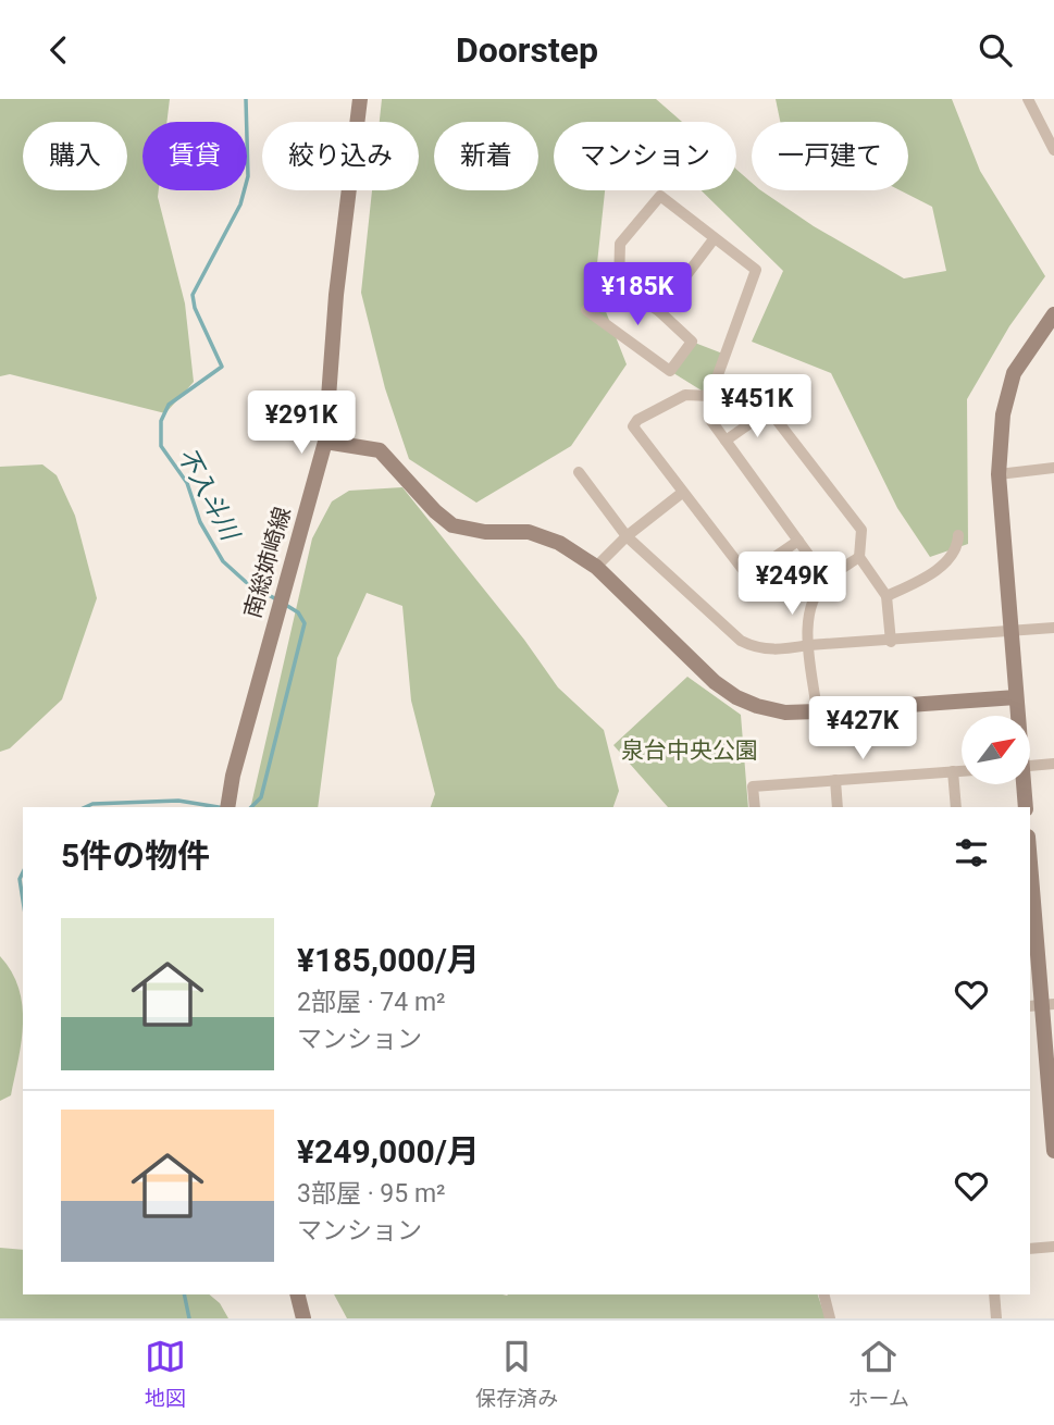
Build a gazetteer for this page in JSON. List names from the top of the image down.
{
  "streets": {
    "street": ["南総姉崎線"]
  },
  "water": ["不入斗川"],
  "parks": ["泉台中央公園"],
  "north": "top right",
  "page": {
    "header": "Doorstep",
    "chip": [
      "購入",
      "賃貸",
      "絞り込み",
      "新着",
      "マンション",
      "一戸建て"
    ],
    "price": [
      "¥185K",
      "¥451K",
      "¥291K",
      "¥249K",
      "¥427K"
    ],
    "heading": "5件の物件",
    "list": [
      {
        "name": "¥185,000/月",
        "note": "2部屋 · 74 m² · マンション"
      },
      {
        "name": "¥249,000/月",
        "note": "3部屋 · 95 m² · マンション"
      }
    ],
    "tabs": ["地図", "保存済み", "ホーム"]
  }
}
